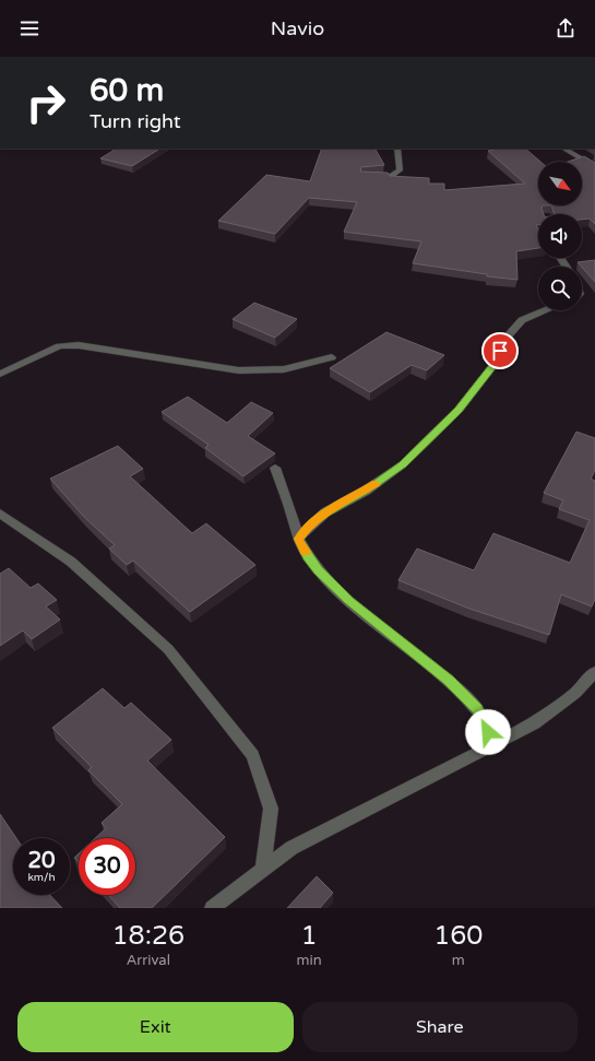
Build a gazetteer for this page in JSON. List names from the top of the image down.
{
  "north": "bottom right",
  "page": {
    "header": "Navio",
    "turn": ["60 m", "Turn right"],
    "speed": "20 km/h",
    "limit": "30",
    "eta": [
      "18:26",
      "Arrival",
      "1",
      "min",
      "160",
      "m"
    ],
    "buttons": ["Exit", "Share"]
  }
}
